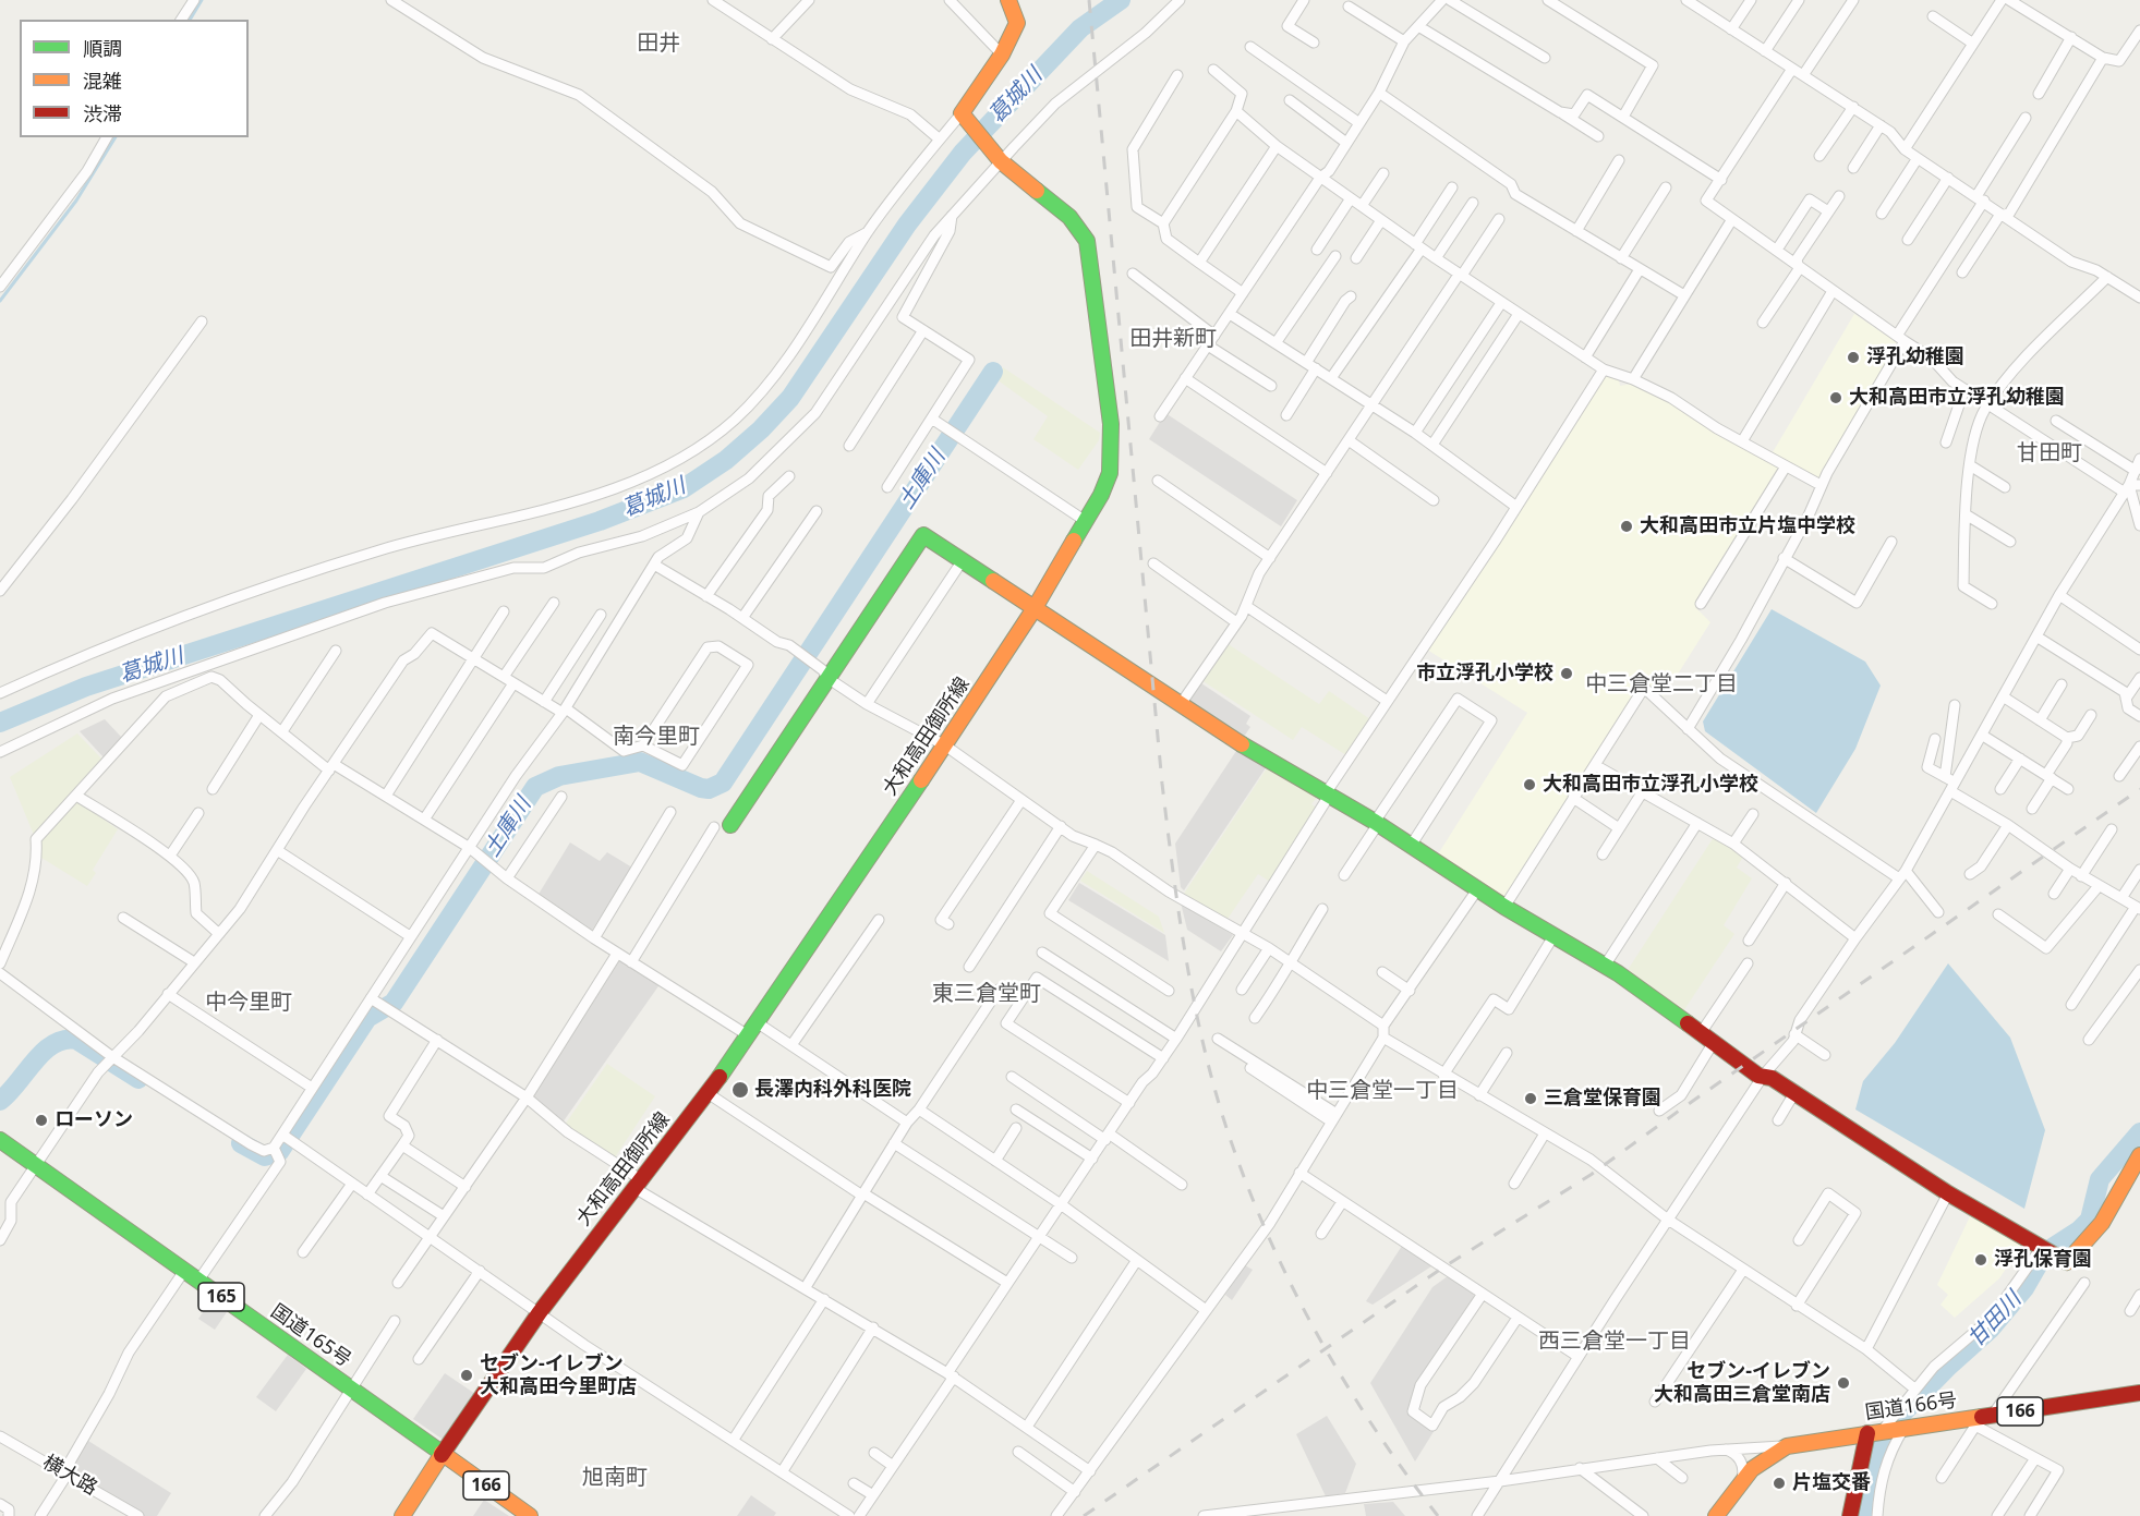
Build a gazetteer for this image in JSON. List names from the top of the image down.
{
  "streets": {
    "main road": [
      "大和高田御所線",
      "165",
      "国道165号",
      "国道166号",
      "166"
    ],
    "street": ["横大路"]
  },
  "crossings": [
    ["大和高田御所線", "国道165号"],
    ["大和高田御所線", "166"],
    ["国道165号", "166"]
  ],
  "districts": [
    "田井",
    "田井新町",
    "甘田町",
    "中三倉堂二丁目",
    "南今里町",
    "東三倉堂町",
    "中今里町",
    "中三倉堂一丁目",
    "西三倉堂一丁目",
    "旭南町"
  ],
  "water": ["葛城川", "土庫川", "甘田川"],
  "places": [
    "浮孔幼稚園",
    "大和高田市立浮孔幼稚園",
    "大和高田市立片塩中学校",
    "市立浮孔小学校",
    "大和高田市立浮孔小学校",
    "長澤内科外科医院",
    "三倉堂保育園",
    "ローソン",
    "浮孔保育園",
    "セブン-イレブン 大和高田今里町店",
    "セブン-イレブン 大和高田三倉堂南店",
    "片塩交番"
  ],
  "legend": ["順調", "混雑", "渋滞"]
}
